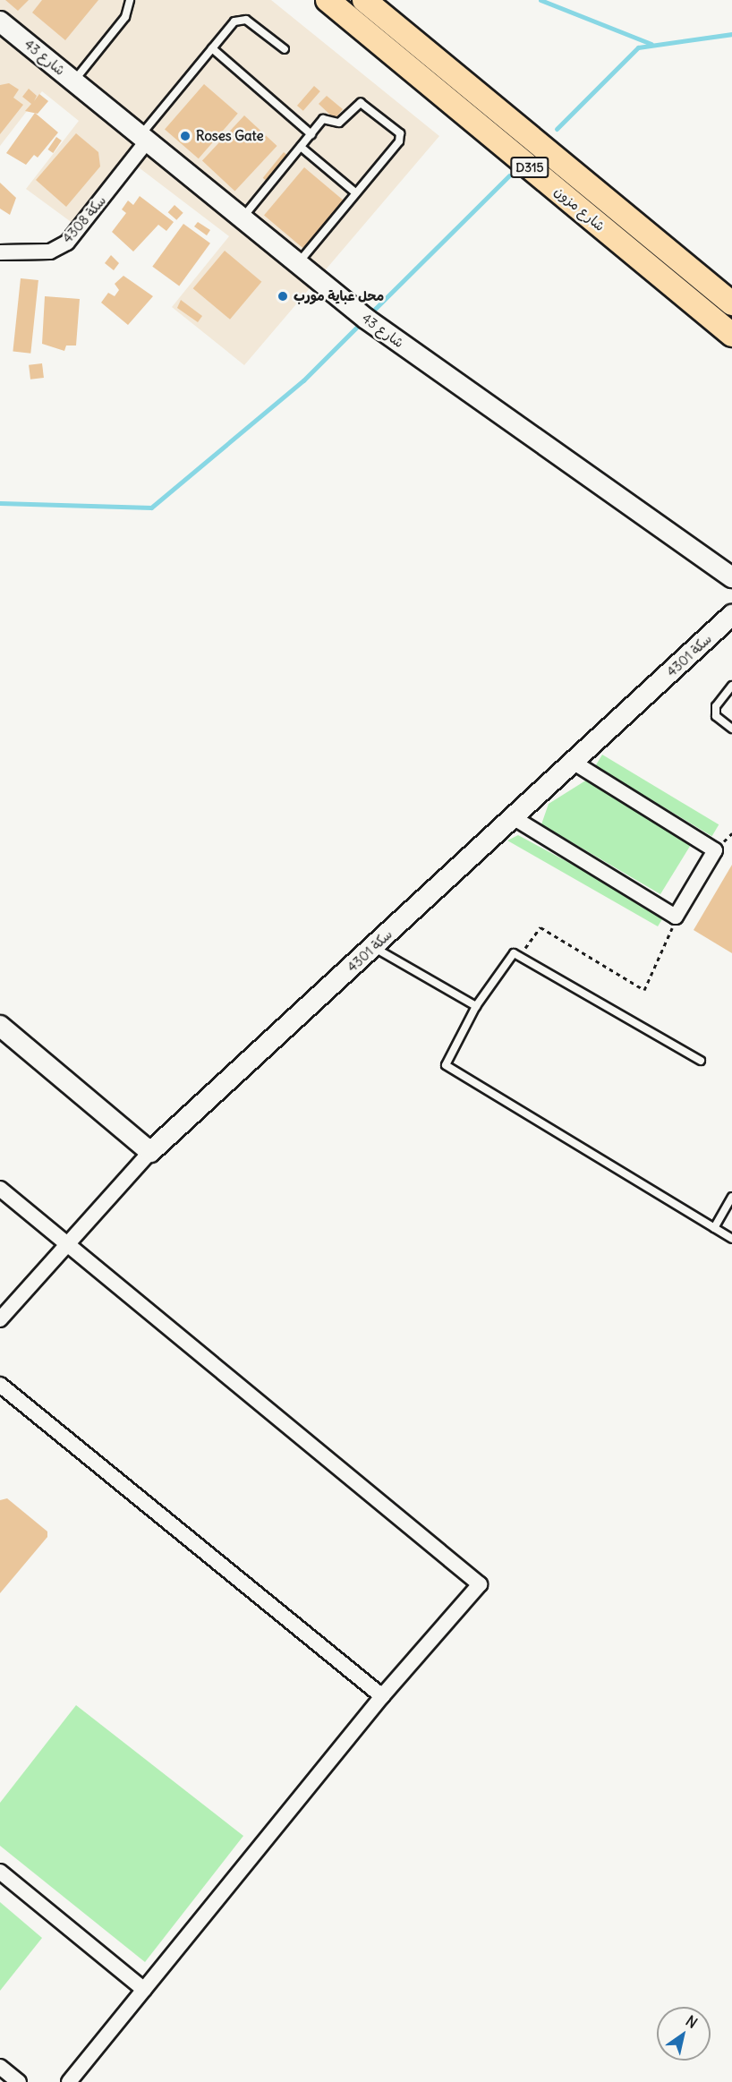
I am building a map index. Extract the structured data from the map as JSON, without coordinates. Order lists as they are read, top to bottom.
{
  "streets": {
    "main road": ["D315", "شارع مزون"],
    "street": ["شارع 43", "سكة 4308", "سكة 4301"]
  },
  "crossings": [
    ["شارع 43", "سكة 4308"]
  ],
  "places": ["Roses Gate", "محل عباية مورب"],
  "north": "top right"
}
